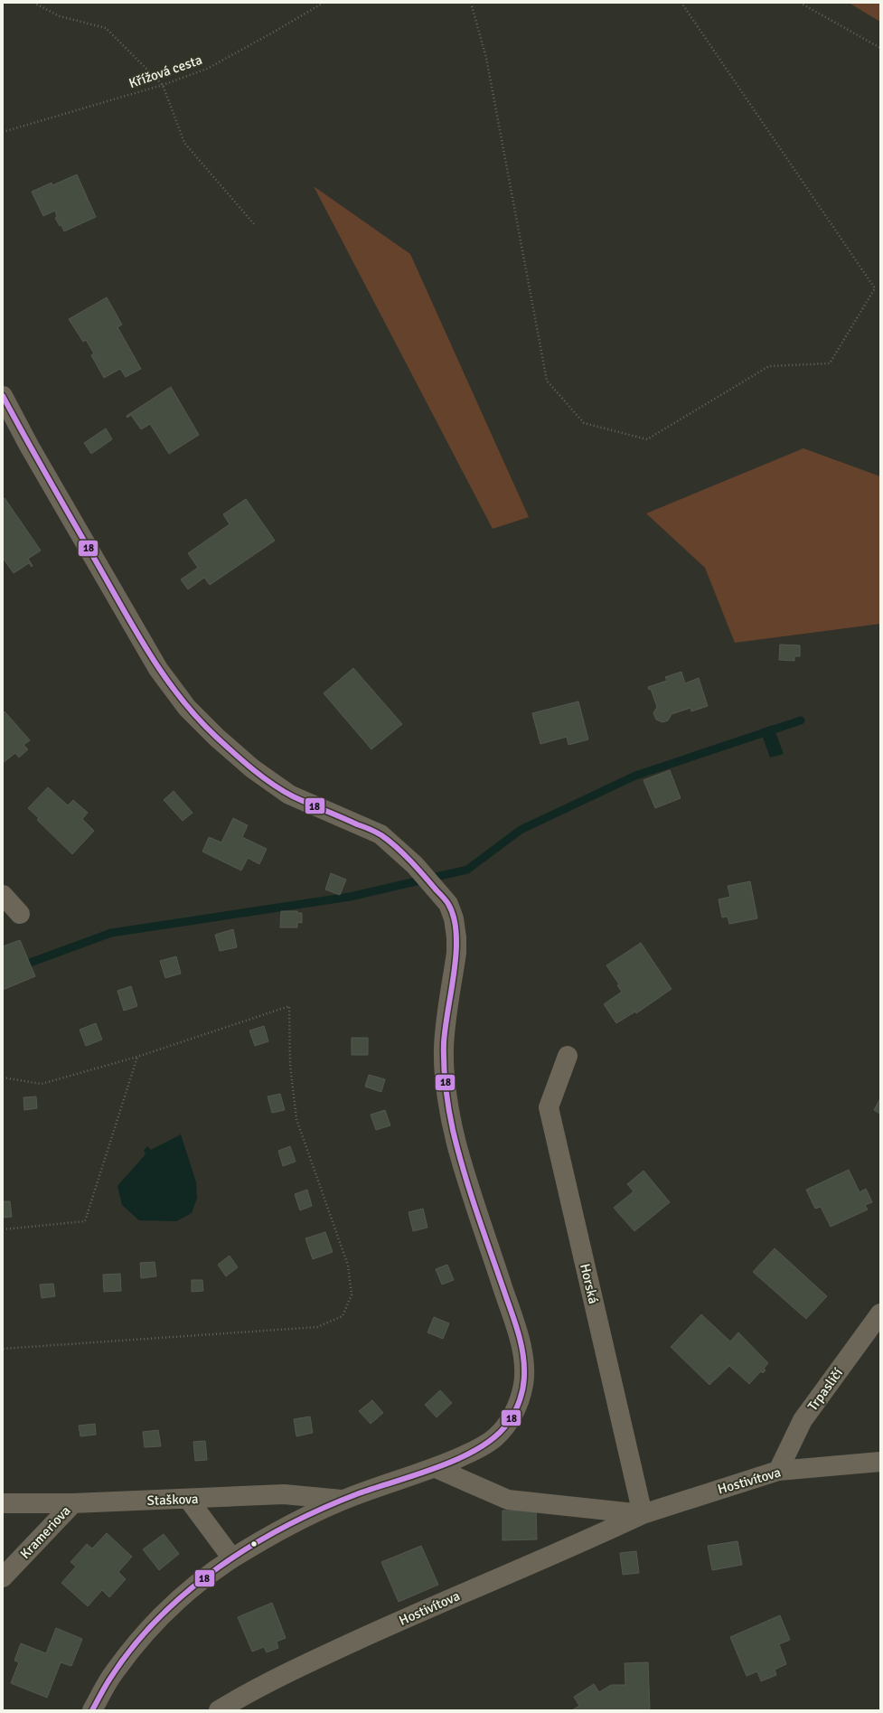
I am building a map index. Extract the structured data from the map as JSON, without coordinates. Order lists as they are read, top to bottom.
{
  "streets": {
    "street": [
      "Horská",
      "Trpasličí",
      "Hostivítova",
      "Staškova",
      "Krameriova"
    ],
    "path": ["Křížová cesta"]
  },
  "crossings": [
    ["Horská", "Hostivítova"],
    ["Trpasličí", "Hostivítova"],
    ["Staškova", "Krameriova"]
  ],
  "lines": ["transit line 18"]
}
